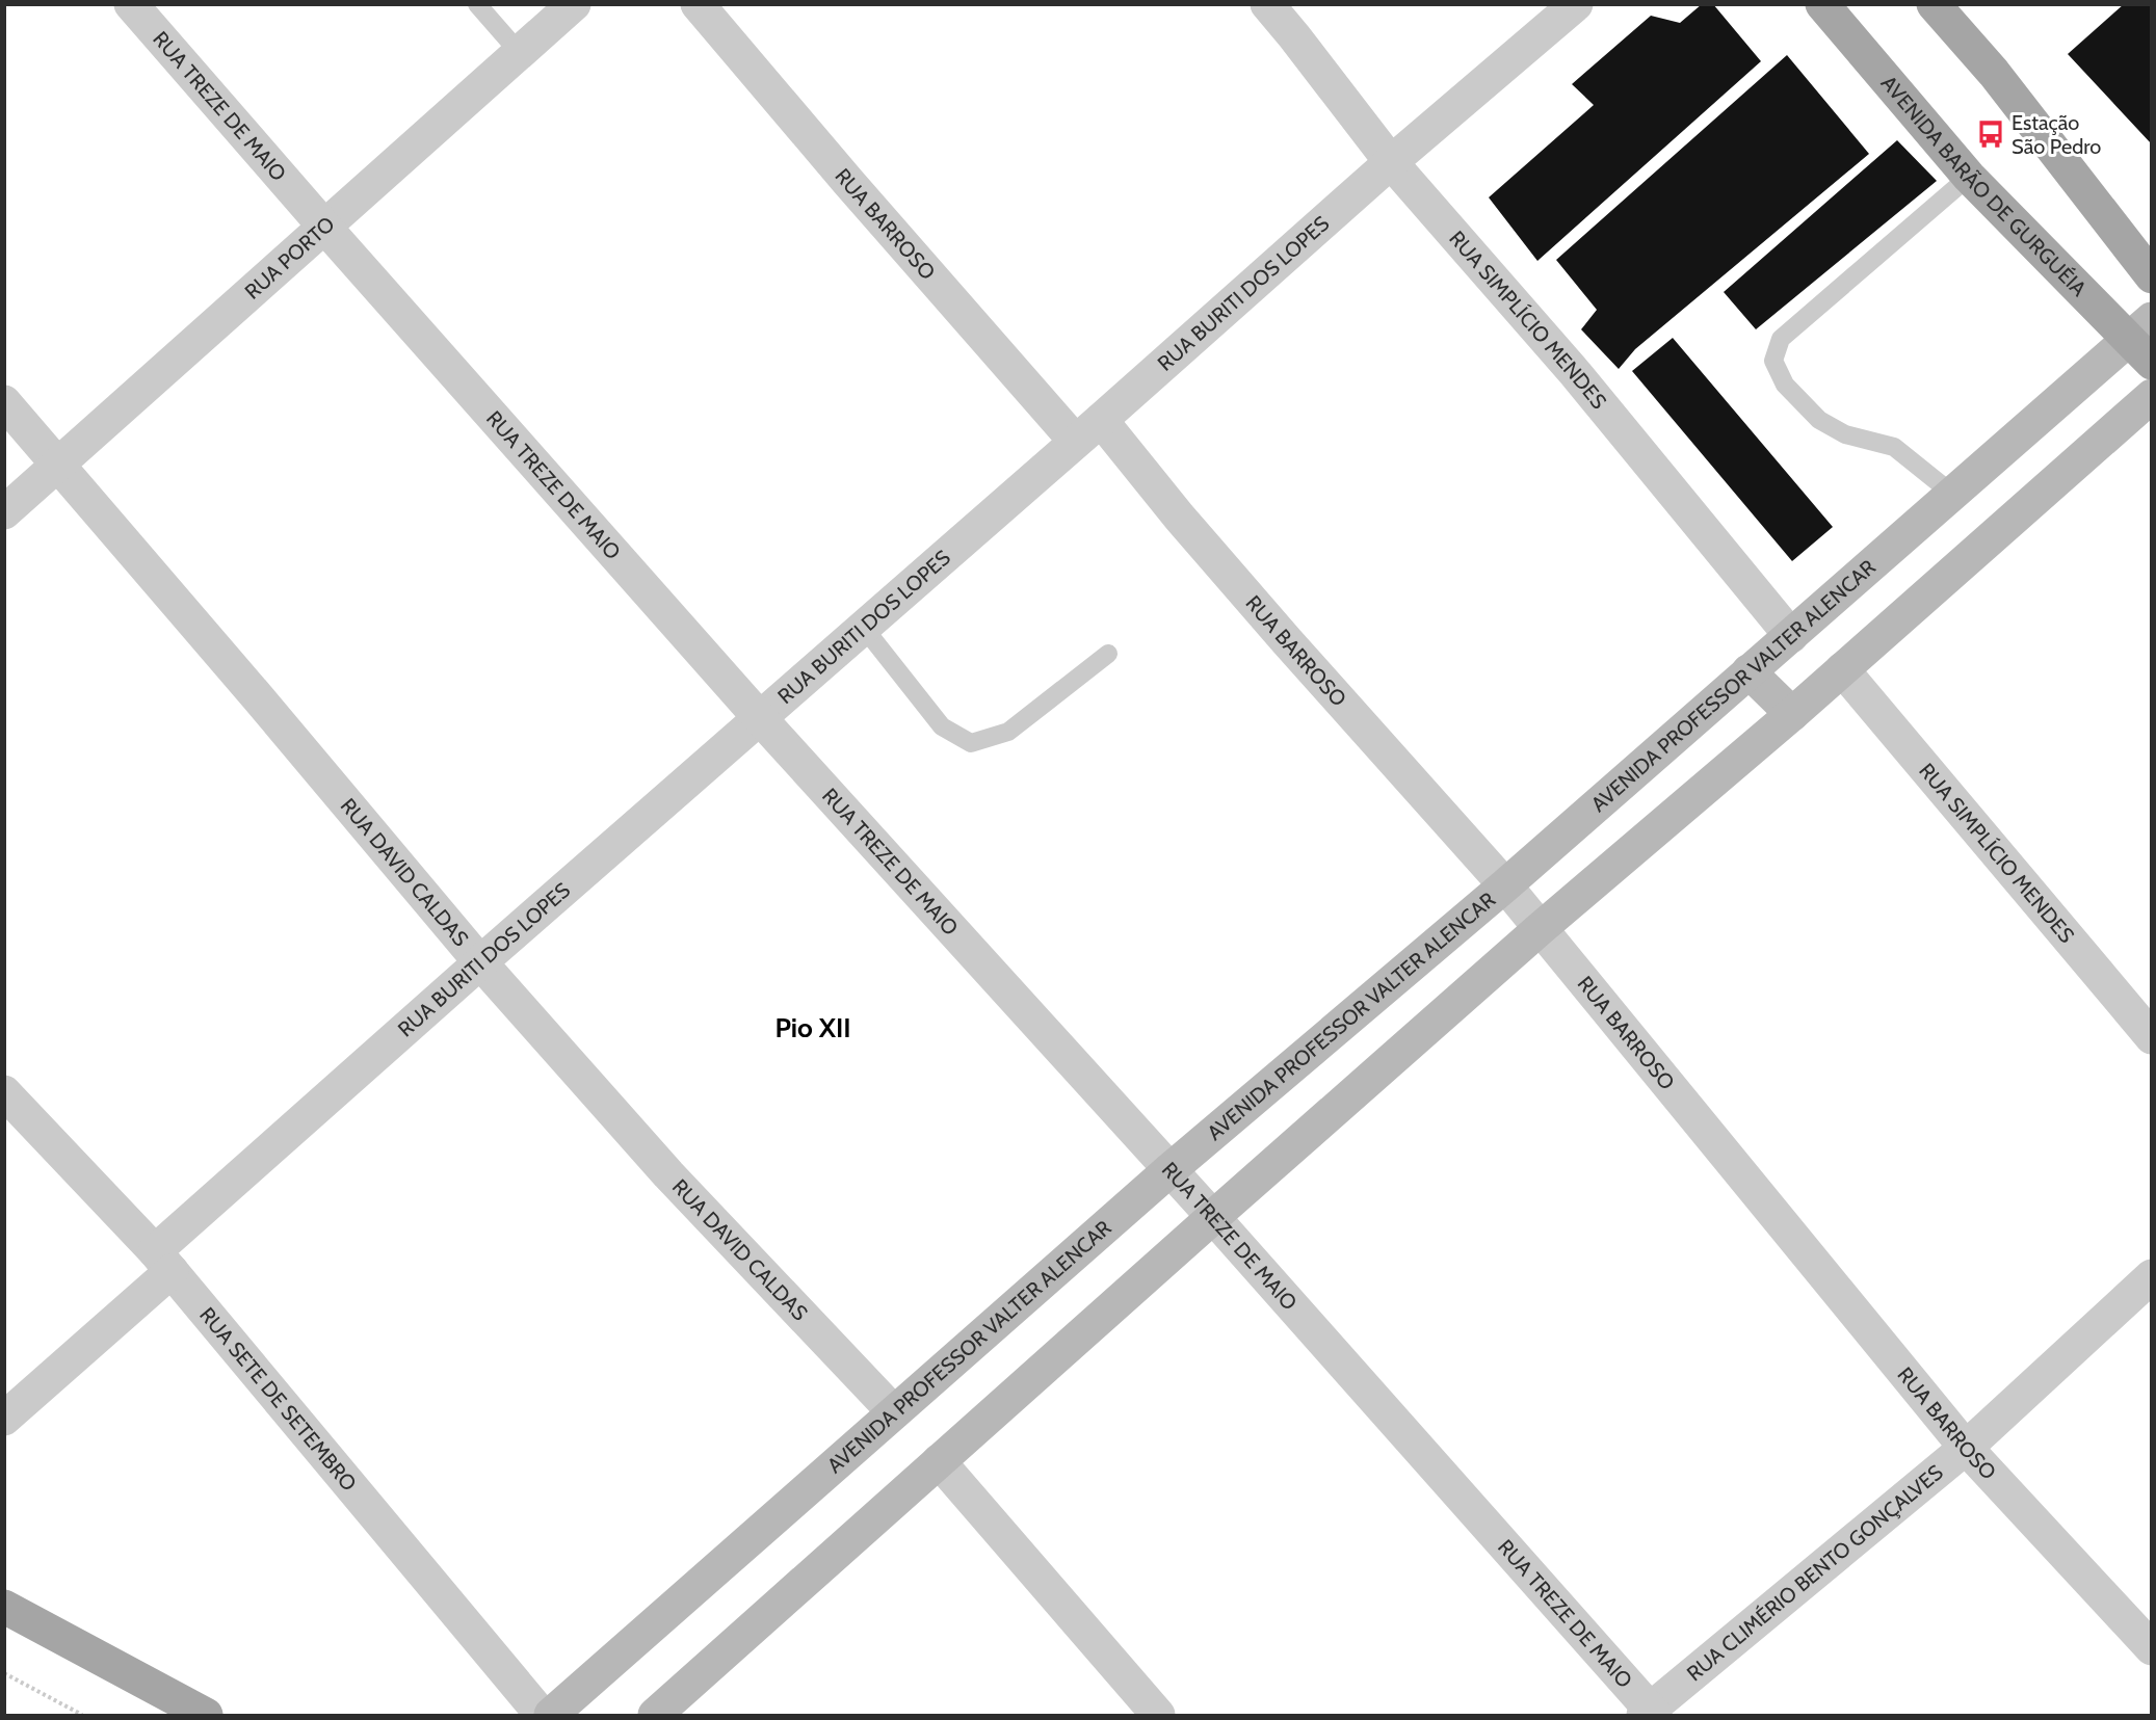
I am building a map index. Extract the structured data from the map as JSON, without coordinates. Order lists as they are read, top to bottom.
{
  "streets": {
    "main road": ["AVENIDA BARÃO DE GURGUÉIA", "AVENIDA PROFESSOR VALTER ALENCAR"],
    "street": [
      "RUA TREZE DE MAIO",
      "RUA BARROSO",
      "RUA PORTO",
      "RUA BURITI DOS LOPES",
      "RUA SIMPLÍCIO MENDES",
      "RUA DAVID CALDAS",
      "RUA SETE DE SETEMBRO",
      "RUA CLIMÉRIO BENTO GONÇALVES"
    ]
  },
  "crossings": [
    ["RUA TREZE DE MAIO", "RUA PORTO"],
    ["RUA TREZE DE MAIO", "RUA BURITI DOS LOPES"],
    ["RUA TREZE DE MAIO", "AVENIDA PROFESSOR VALTER ALENCAR"],
    ["RUA TREZE DE MAIO", "RUA CLIMÉRIO BENTO GONÇALVES"],
    ["AVENIDA BARÃO DE GURGUÉIA", "AVENIDA PROFESSOR VALTER ALENCAR"],
    ["RUA BARROSO", "RUA BURITI DOS LOPES"],
    ["RUA BARROSO", "AVENIDA PROFESSOR VALTER ALENCAR"],
    ["RUA BARROSO", "RUA CLIMÉRIO BENTO GONÇALVES"],
    ["RUA PORTO", "RUA DAVID CALDAS"],
    ["RUA BURITI DOS LOPES", "RUA SIMPLÍCIO MENDES"],
    ["RUA BURITI DOS LOPES", "RUA DAVID CALDAS"],
    ["RUA BURITI DOS LOPES", "RUA SETE DE SETEMBRO"],
    ["RUA SIMPLÍCIO MENDES", "AVENIDA PROFESSOR VALTER ALENCAR"],
    ["AVENIDA PROFESSOR VALTER ALENCAR", "RUA DAVID CALDAS"]
  ],
  "districts": ["Pio XII"],
  "places": {
    "bus stop": ["Estação São Pedro"]
  }
}
